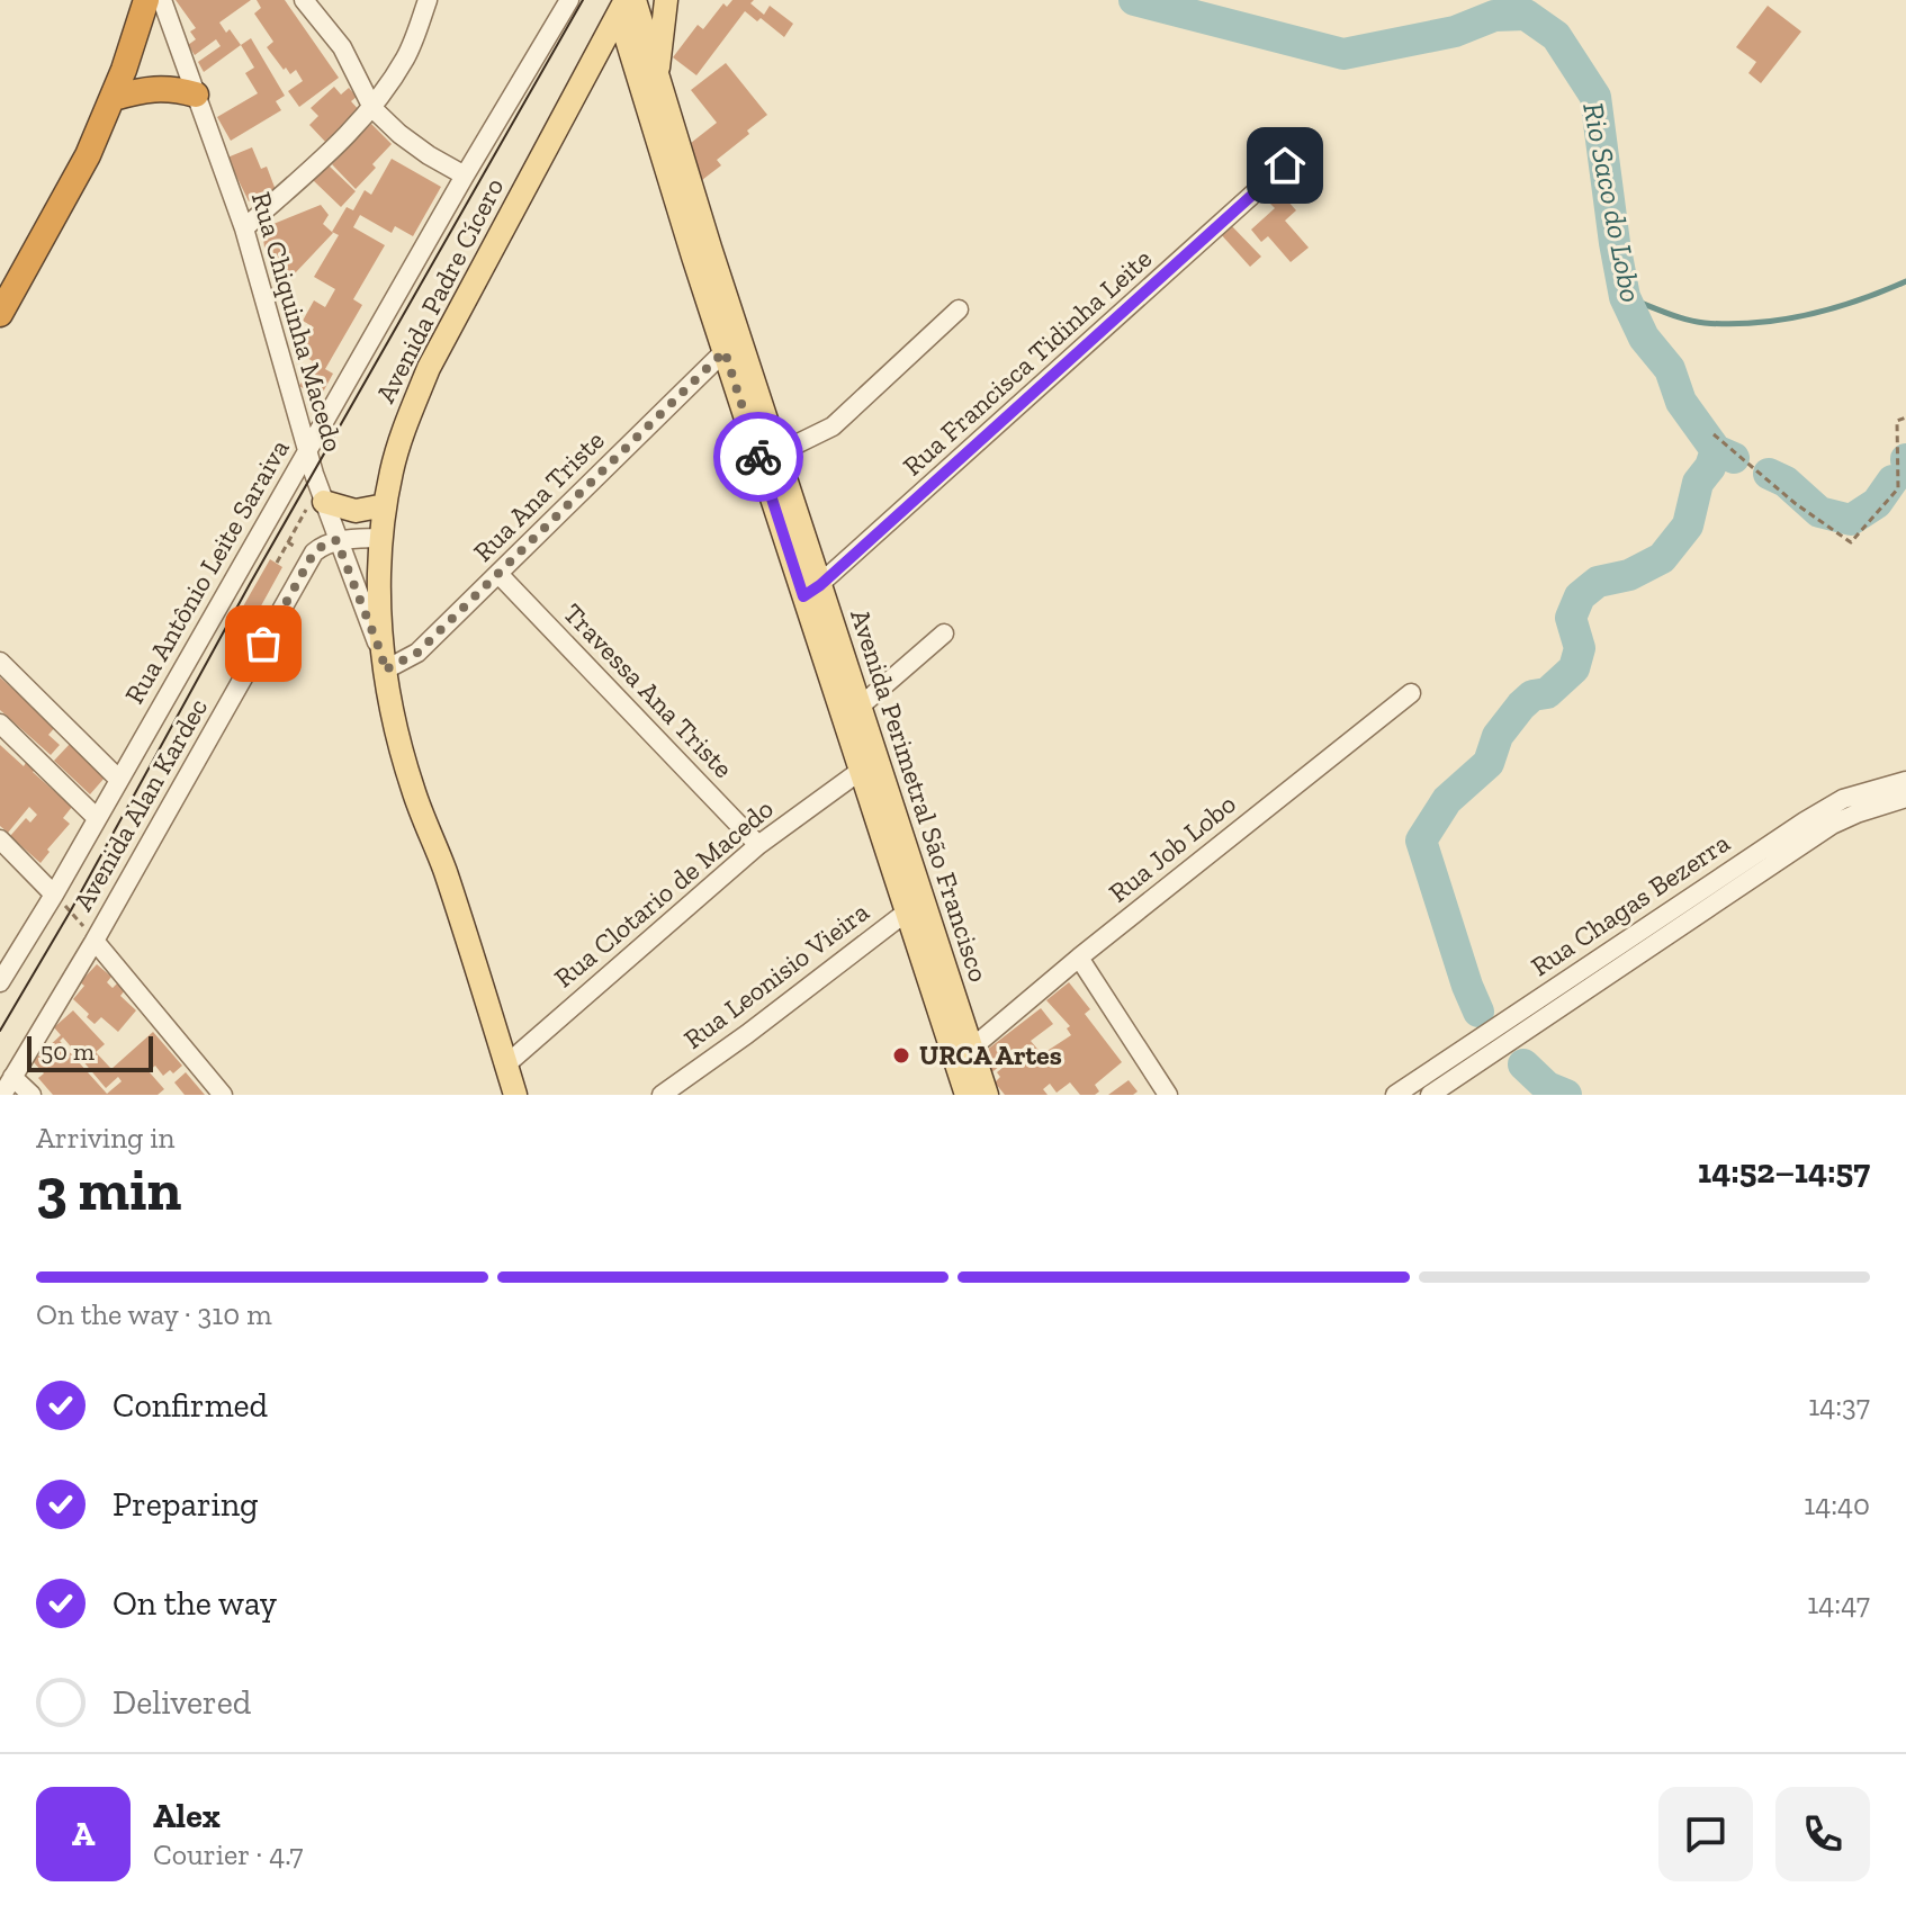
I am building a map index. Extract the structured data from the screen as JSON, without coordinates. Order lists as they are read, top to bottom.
{
  "streets": {
    "main road": ["Avenida Padre Cícero", "Avenida Perimetral São Francisco"],
    "street": [
      "Rua Chiquinha Macedo",
      "Rua Francisca Tidinha Leite",
      "Rua Ana Triste",
      "Rua Antônio Leite Saraiva",
      "Travessa Ana Triste",
      "Avenida Alan Kardec",
      "Rua Job Lobo",
      "Rua Clotario de Macedo",
      "Rua Chagas Bezerra",
      "Rua Leonisio Vieira"
    ]
  },
  "crossings": [
    ["Avenida Padre Cícero", "Rua Chiquinha Macedo"],
    ["Avenida Padre Cícero", "Rua Ana Triste"],
    ["Avenida Padre Cícero", "Avenida Perimetral São Francisco"],
    ["Avenida Padre Cícero", "Rua Clotario de Macedo"],
    ["Rua Chiquinha Macedo", "Rua Ana Triste"],
    ["Rua Chiquinha Macedo", "Rua Antônio Leite Saraiva"],
    ["Rua Chiquinha Macedo", "Avenida Alan Kardec"],
    ["Rua Francisca Tidinha Leite", "Avenida Perimetral São Francisco"],
    ["Rua Ana Triste", "Travessa Ana Triste"],
    ["Rua Ana Triste", "Avenida Perimetral São Francisco"],
    ["Travessa Ana Triste", "Rua Clotario de Macedo"],
    ["Avenida Perimetral São Francisco", "Rua Job Lobo"],
    ["Avenida Perimetral São Francisco", "Rua Clotario de Macedo"],
    ["Avenida Perimetral São Francisco", "Rua Leonisio Vieira"]
  ],
  "water": ["Rio Saco do Lobo"],
  "places": ["URCA Artes"],
  "scale_bar": "50 m",
  "page": {
    "scale": "50 m",
    "heading": ["3 min", "Arriving in", "14:52–14:57"],
    "panel": ["Alex", "Courier · 4.7"],
    "bar": "On the way · 310 m",
    "list": [
      ["Confirmed", "14:37"],
      ["Preparing", "14:40"],
      ["On the way", "14:47"],
      "Delivered"
    ],
    "round": "A"
  }
}
